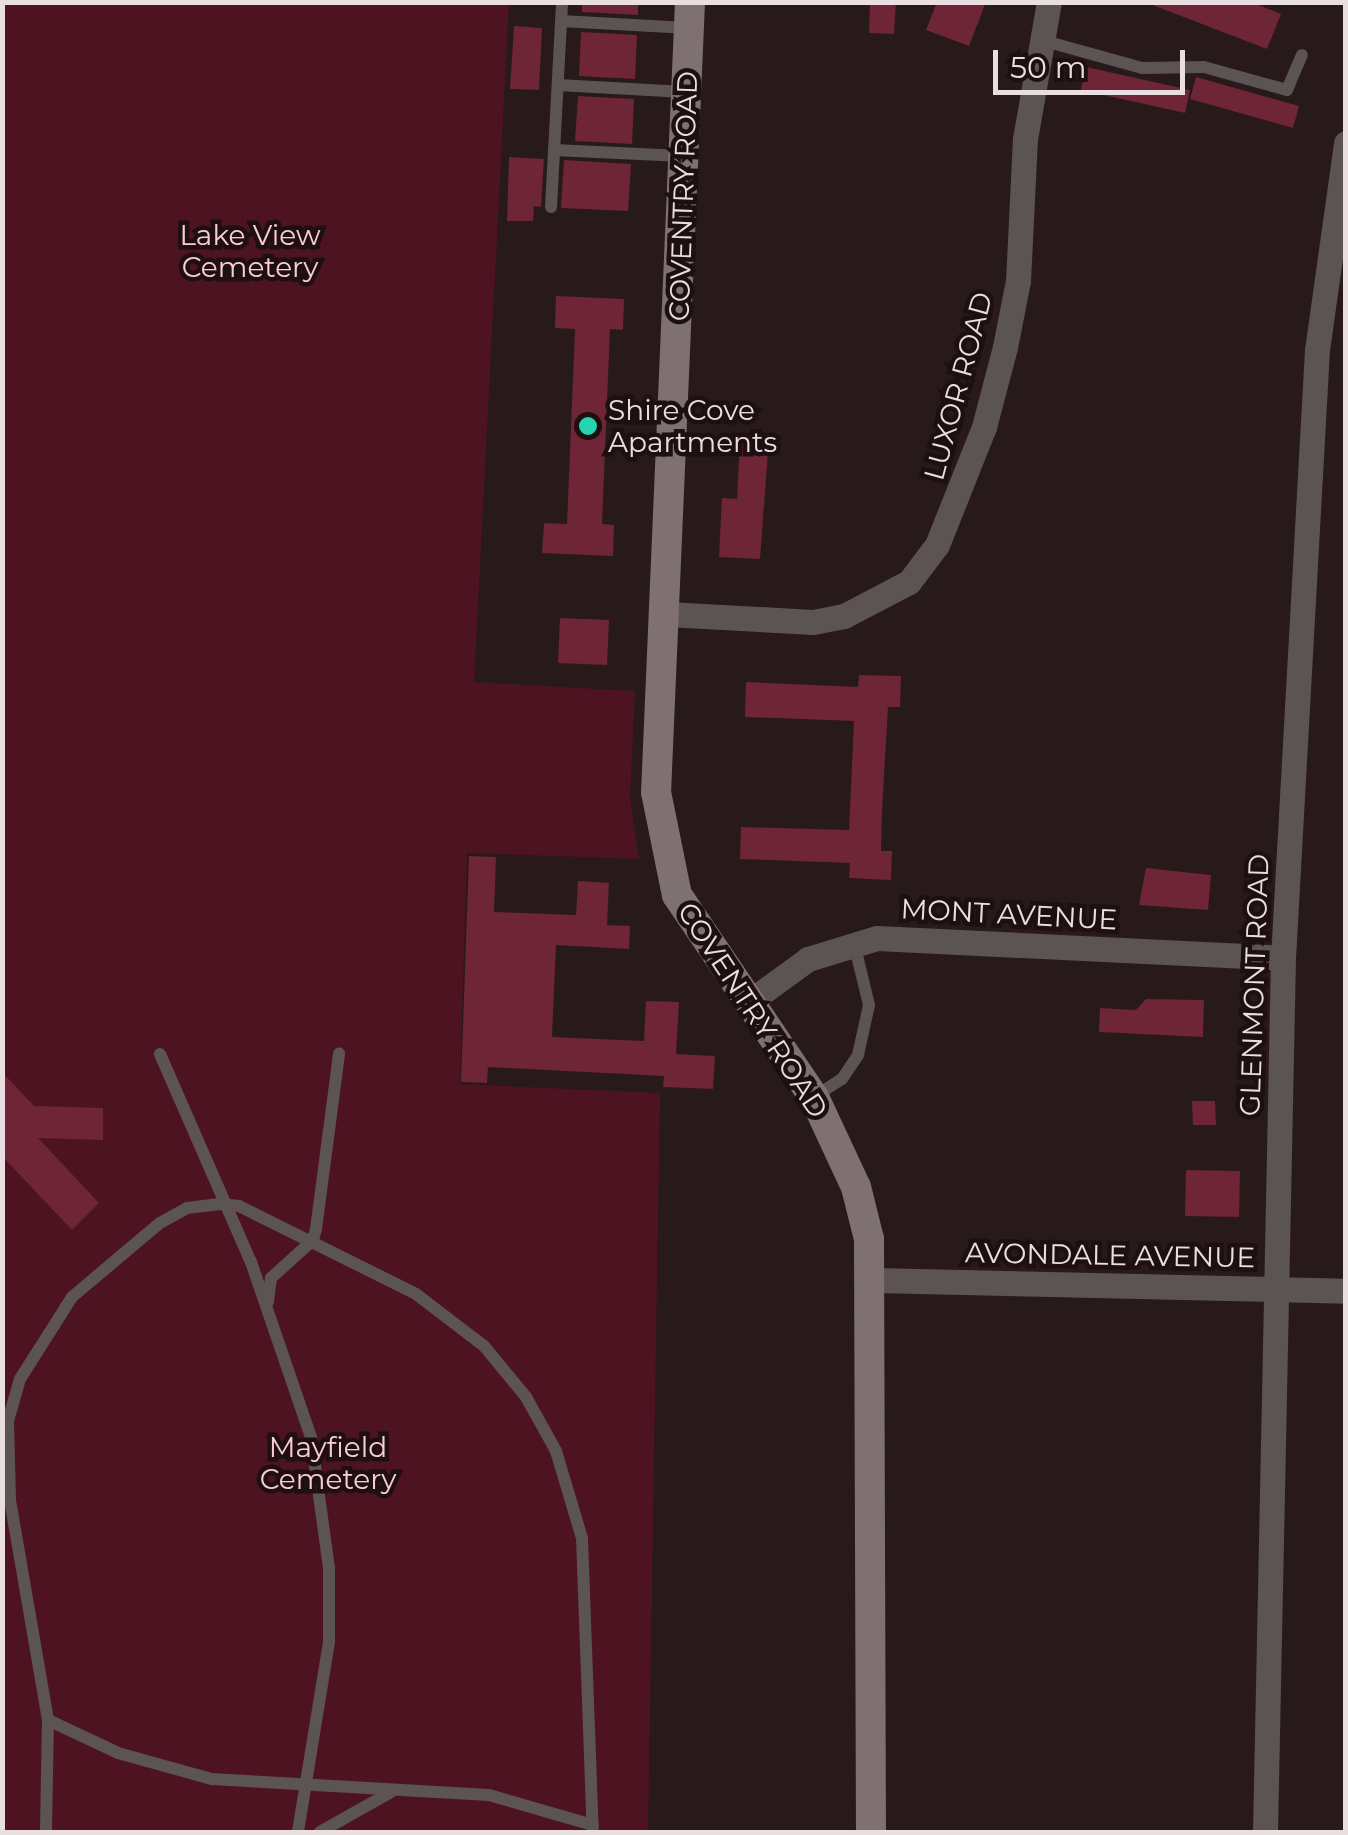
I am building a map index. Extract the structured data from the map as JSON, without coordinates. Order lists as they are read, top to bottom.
{
  "streets": {
    "street": [
      "COVENTRY ROAD",
      "LUXOR ROAD",
      "MONT AVENUE",
      "GLENMONT ROAD",
      "AVONDALE AVENUE"
    ]
  },
  "crossings": [
    ["COVENTRY ROAD", "LUXOR ROAD"],
    ["COVENTRY ROAD", "MONT AVENUE"],
    ["COVENTRY ROAD", "AVONDALE AVENUE"],
    ["MONT AVENUE", "GLENMONT ROAD"],
    ["GLENMONT ROAD", "AVONDALE AVENUE"]
  ],
  "parks": ["Lake View Cemetery", "Mayfield Cemetery"],
  "places": ["Shire Cove Apartments"],
  "scale_bar": "50 m"
}
